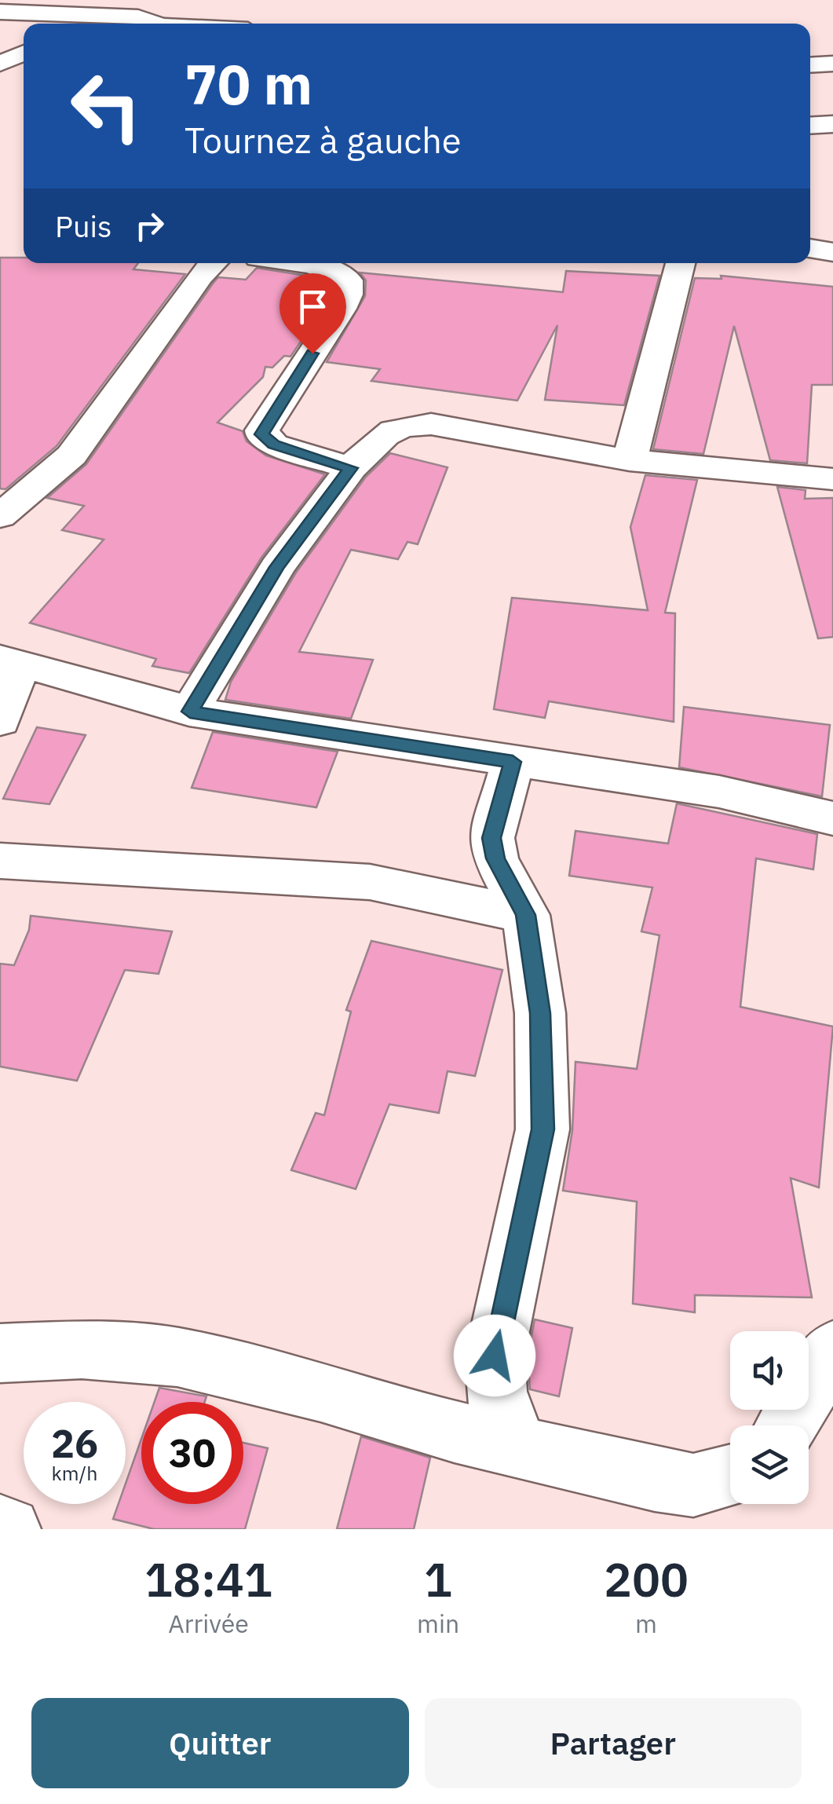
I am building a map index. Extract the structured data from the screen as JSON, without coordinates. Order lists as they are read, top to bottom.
{
  "page": {
    "turn": ["70 m", "Tournez à gauche"],
    "then": "Puis",
    "speed": "26 km/h",
    "limit": "30",
    "eta": [
      "18:41",
      "Arrivée",
      "1",
      "min",
      "200",
      "m"
    ],
    "buttons": ["Quitter", "Partager"]
  }
}
